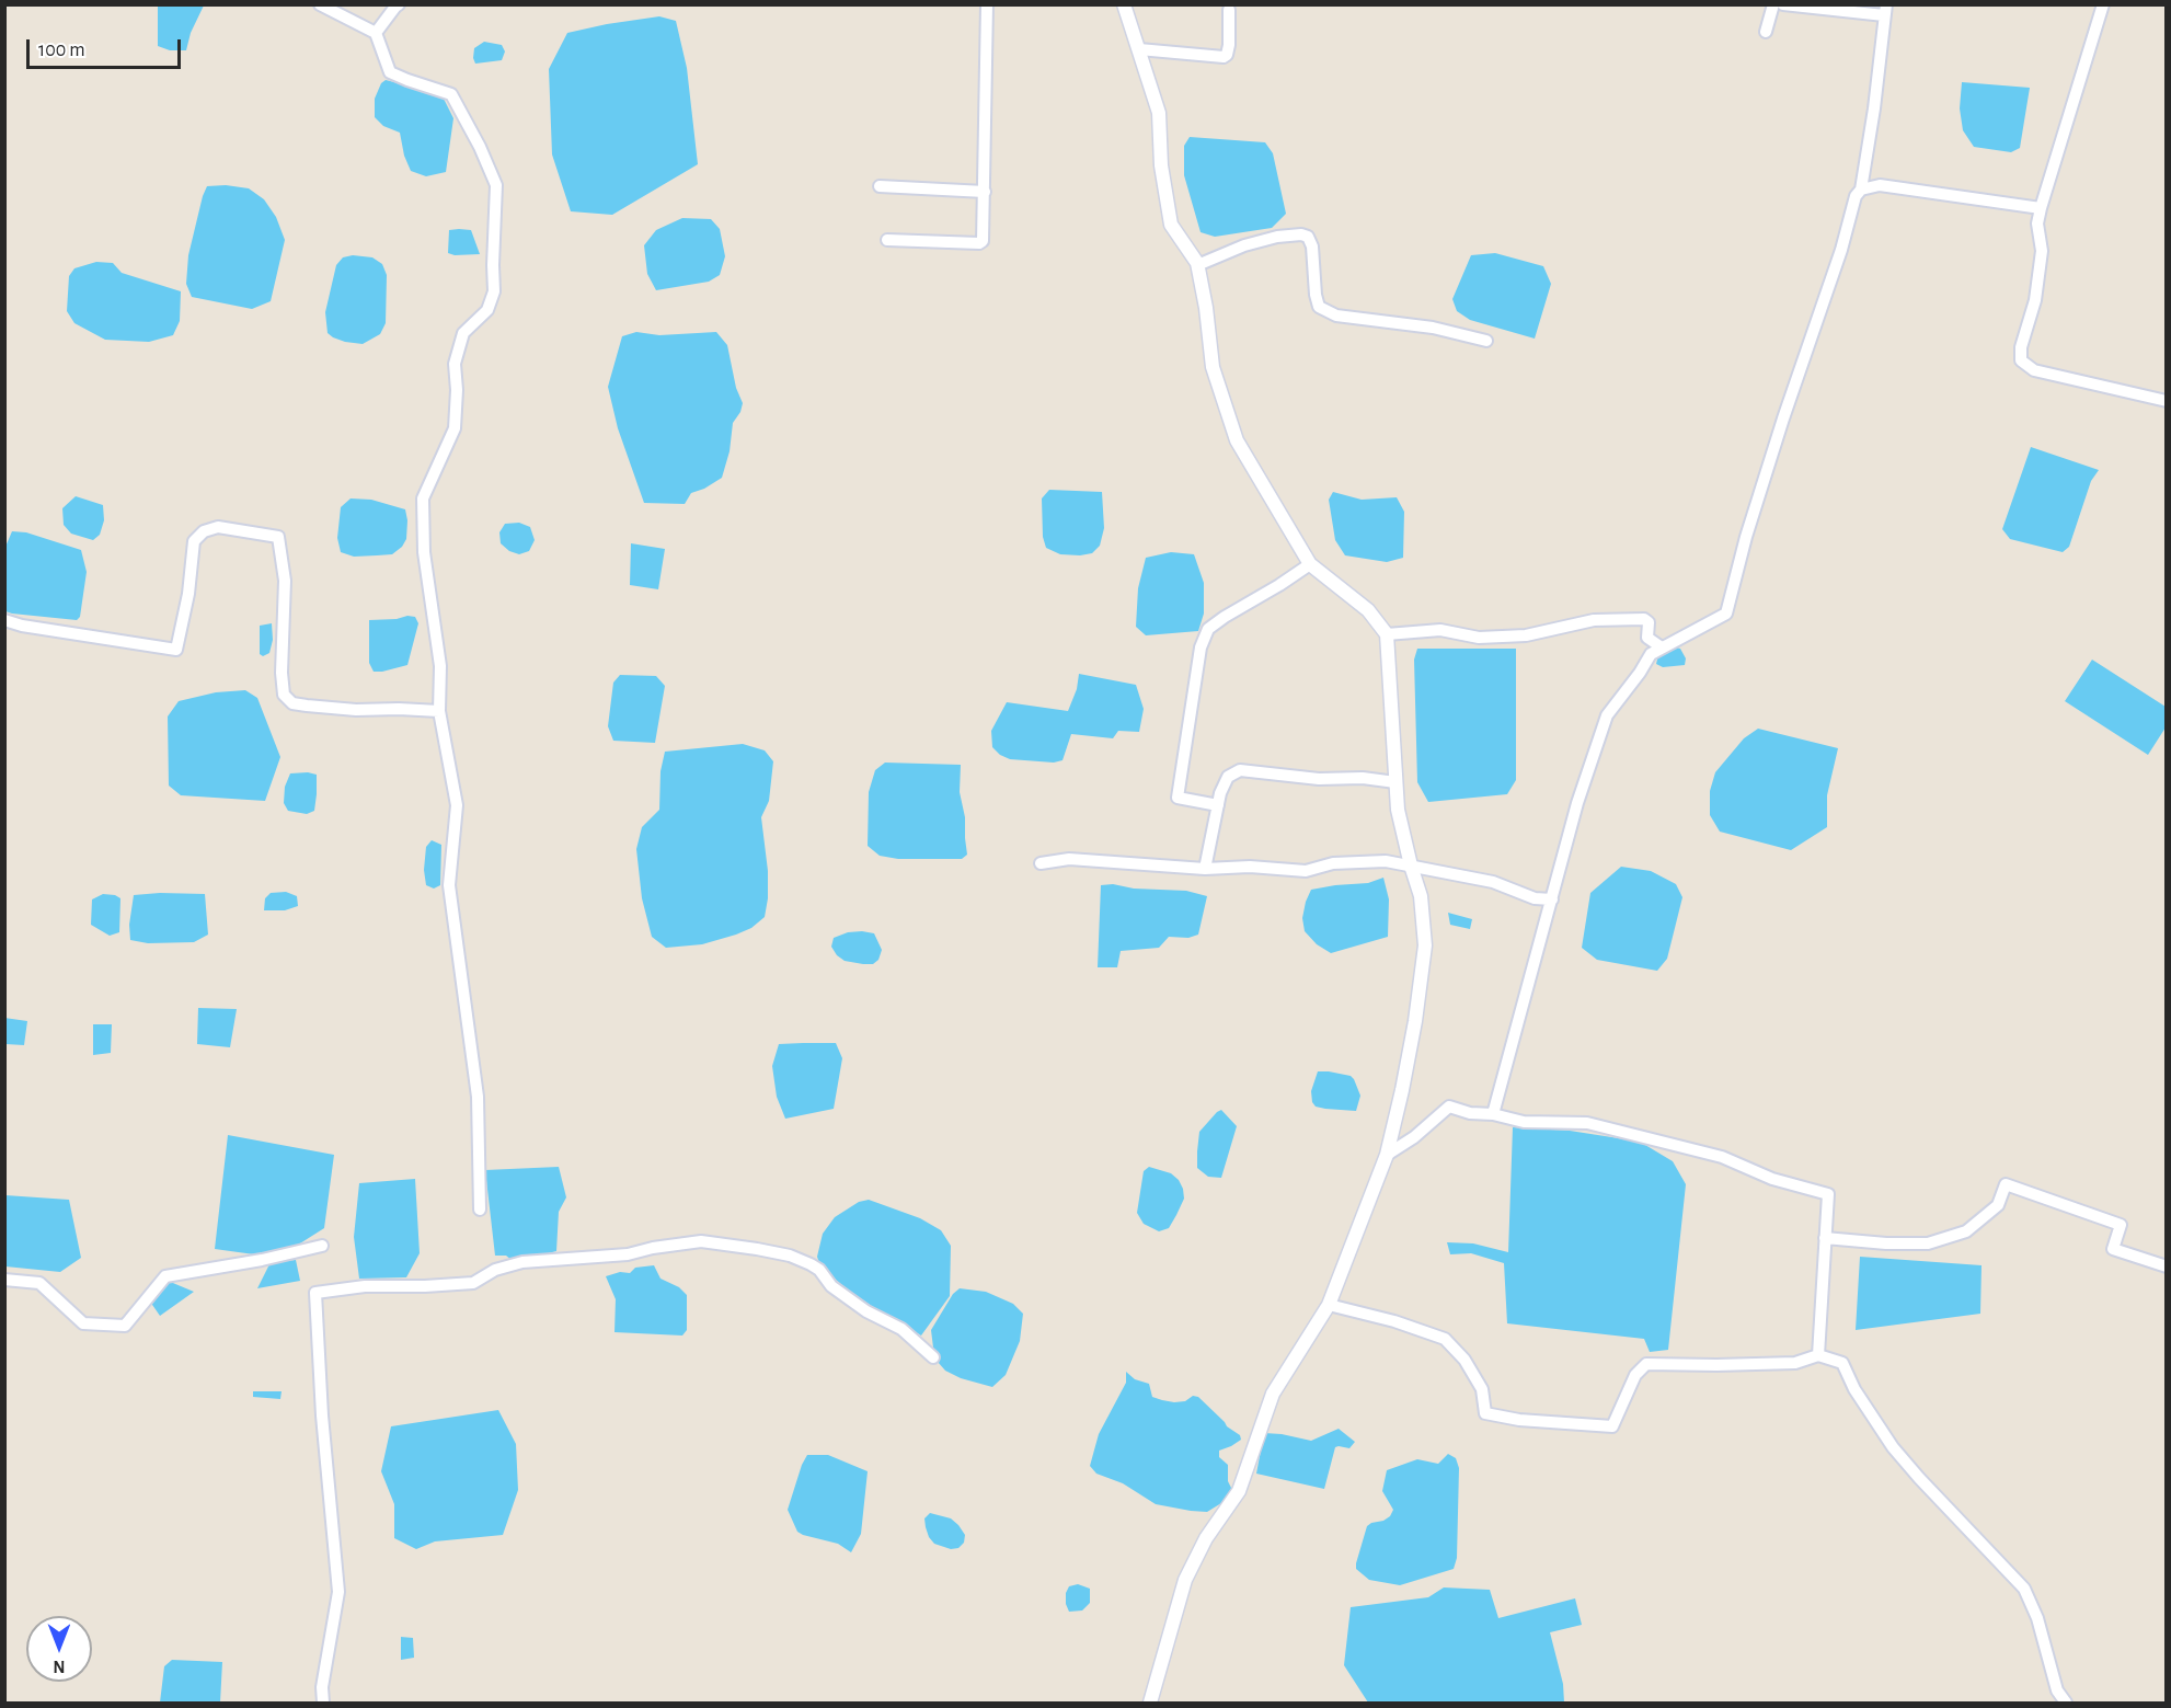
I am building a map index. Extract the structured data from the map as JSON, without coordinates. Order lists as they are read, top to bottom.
{
  "scale_bar": "100 m",
  "north": "bottom"
}
